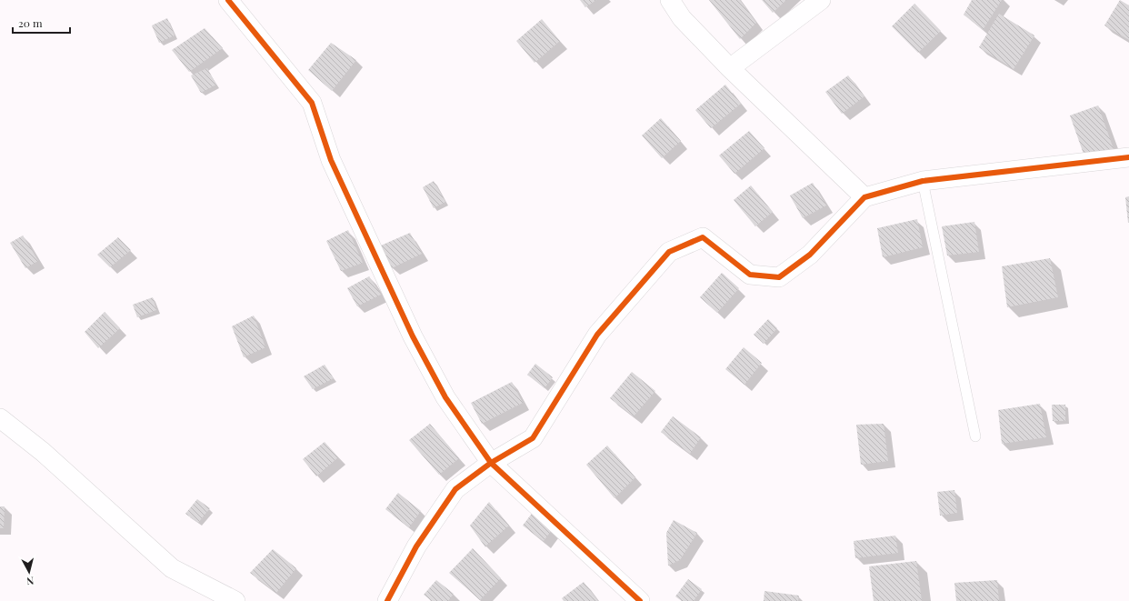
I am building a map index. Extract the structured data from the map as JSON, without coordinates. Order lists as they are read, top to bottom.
{
  "scale_bar": "20 m",
  "north": "bottom"
}
